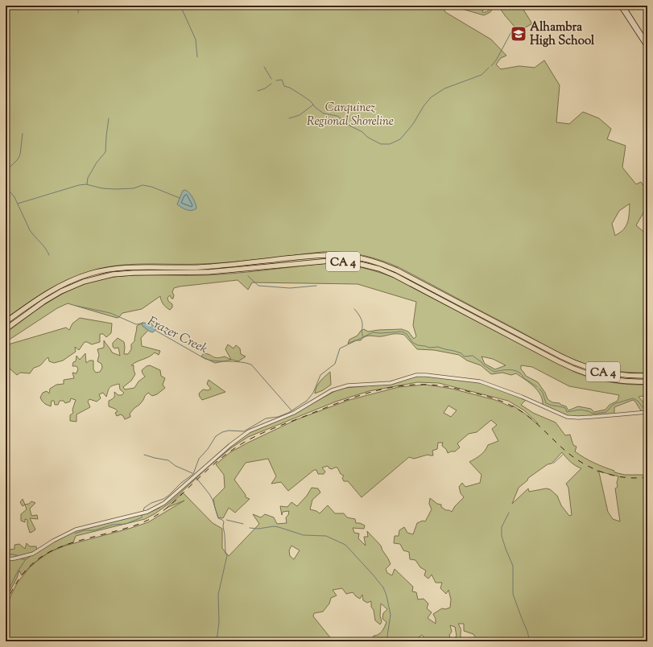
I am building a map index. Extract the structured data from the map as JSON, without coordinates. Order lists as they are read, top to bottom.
{
  "streets": {
    "highway": ["CA 4"]
  },
  "water": ["Frazer Creek"],
  "parks": ["Carquinez Regional Shoreline"],
  "places": {
    "school or university": ["Alhambra High School"]
  }
}
